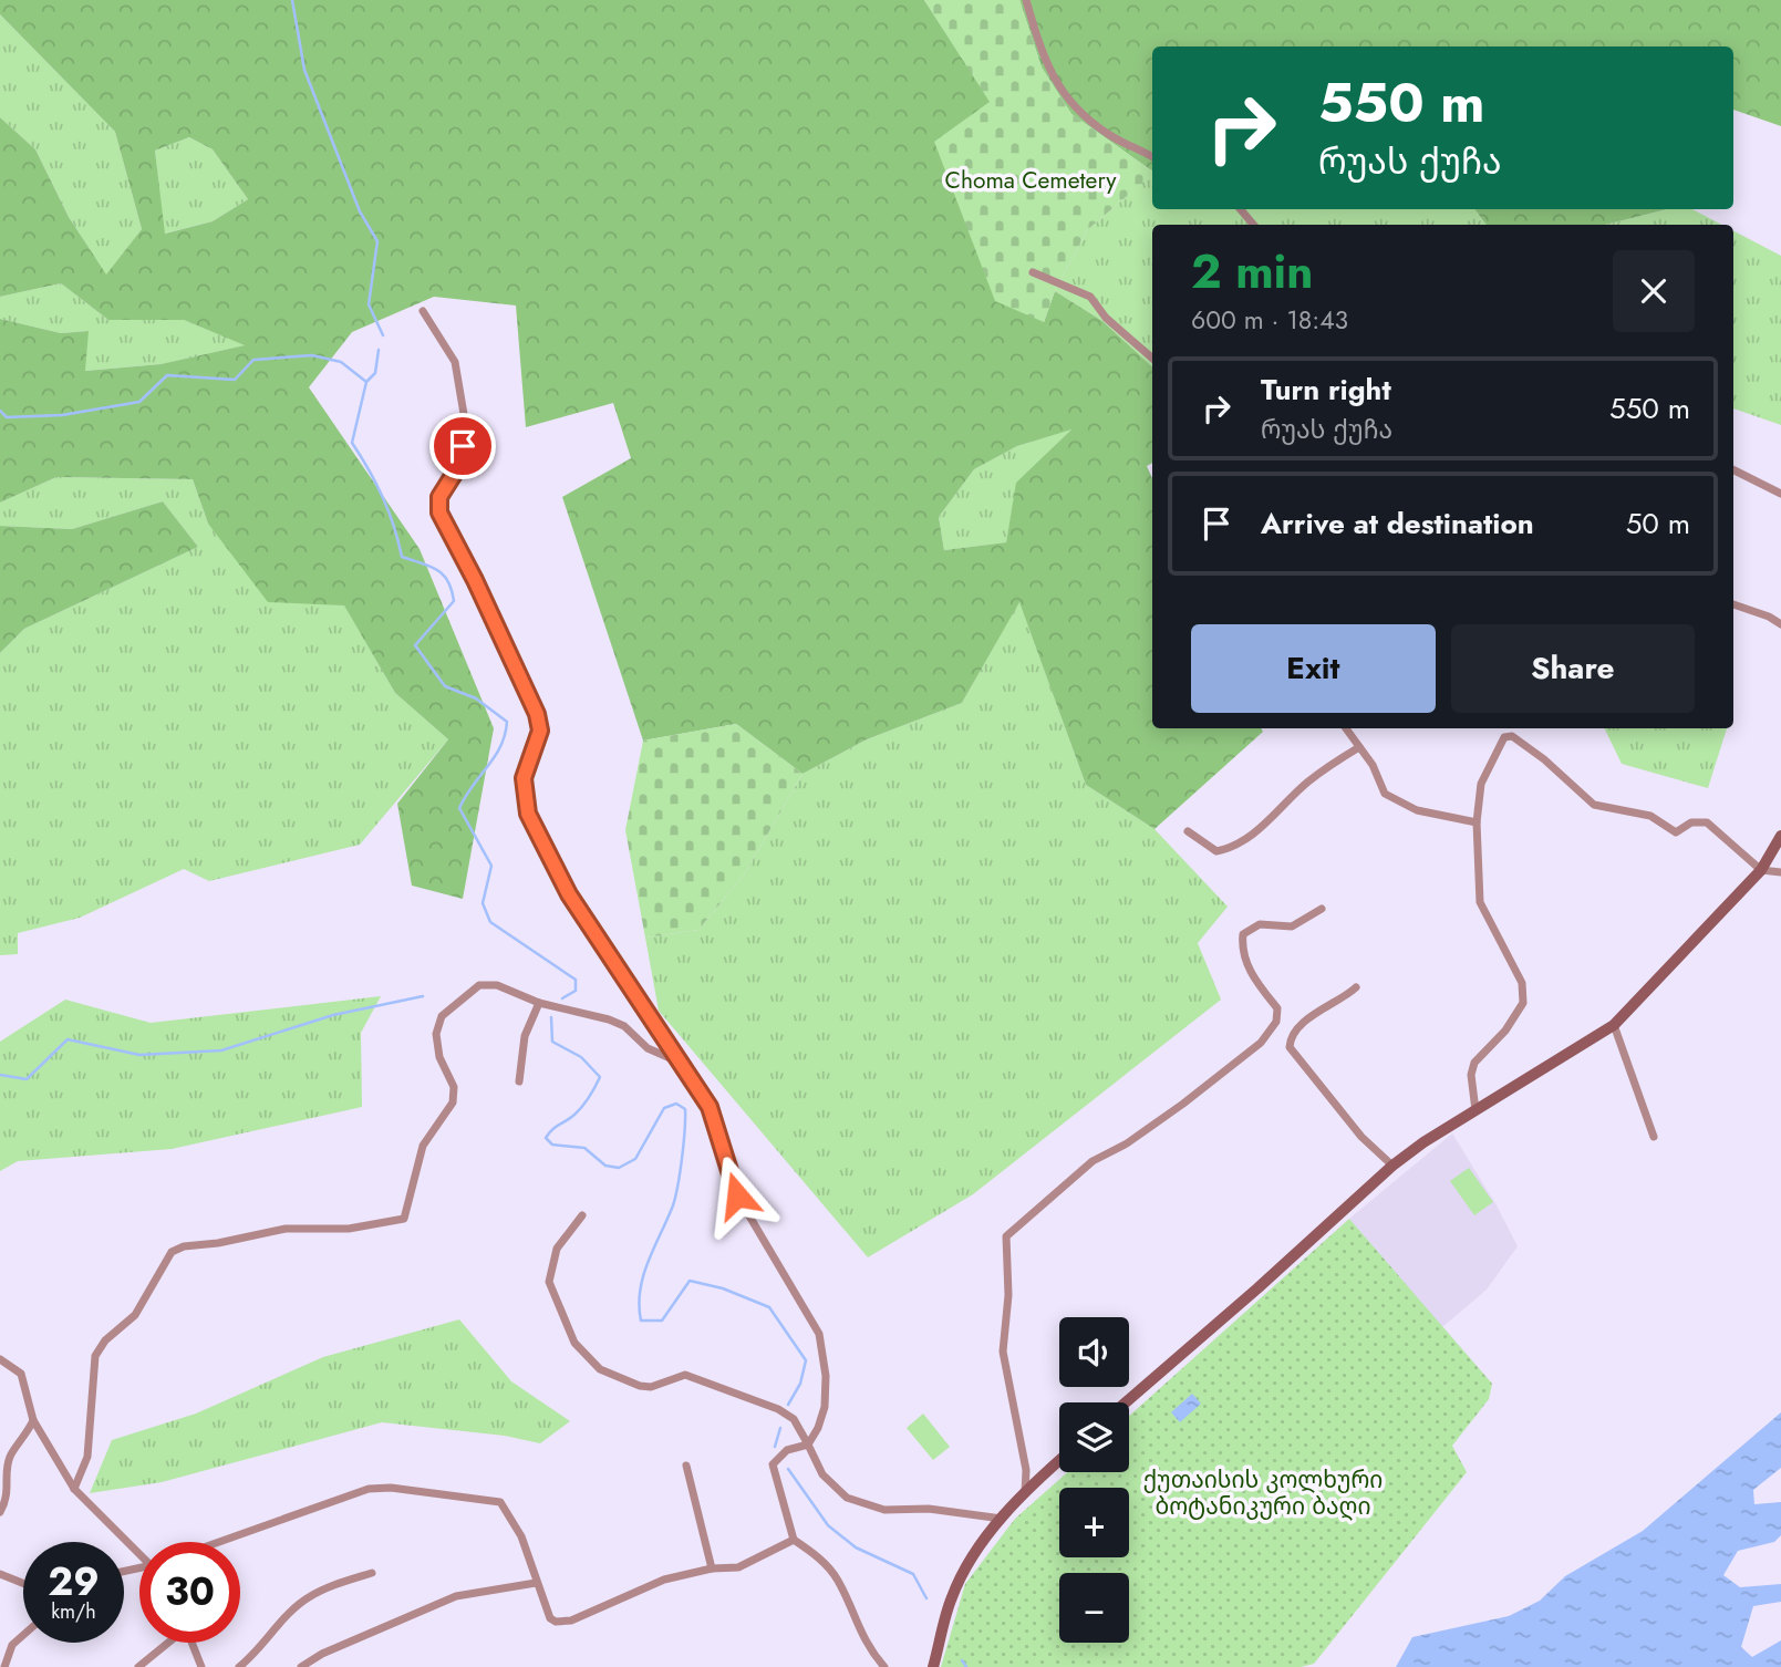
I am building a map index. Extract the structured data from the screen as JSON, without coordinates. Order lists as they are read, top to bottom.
{
  "parks": ["Choma Cemetery", "ქუთაისის კოლხური ბოტანიკური ბაღი"],
  "page": {
    "turn": ["550 m", "რუას ქუჩა"],
    "heading": ["2 min", "600 m · 18:43"],
    "list": [
      {
        "name": "Turn right",
        "note": "რუას ქუჩა",
        "value": "550 m"
      },
      {
        "name": "Arrive at destination",
        "value": "50 m"
      }
    ],
    "buttons": ["Exit", "Share"],
    "map_buttons": ["+", "−"],
    "speed": "29 km/h",
    "limit": "30"
  }
}
